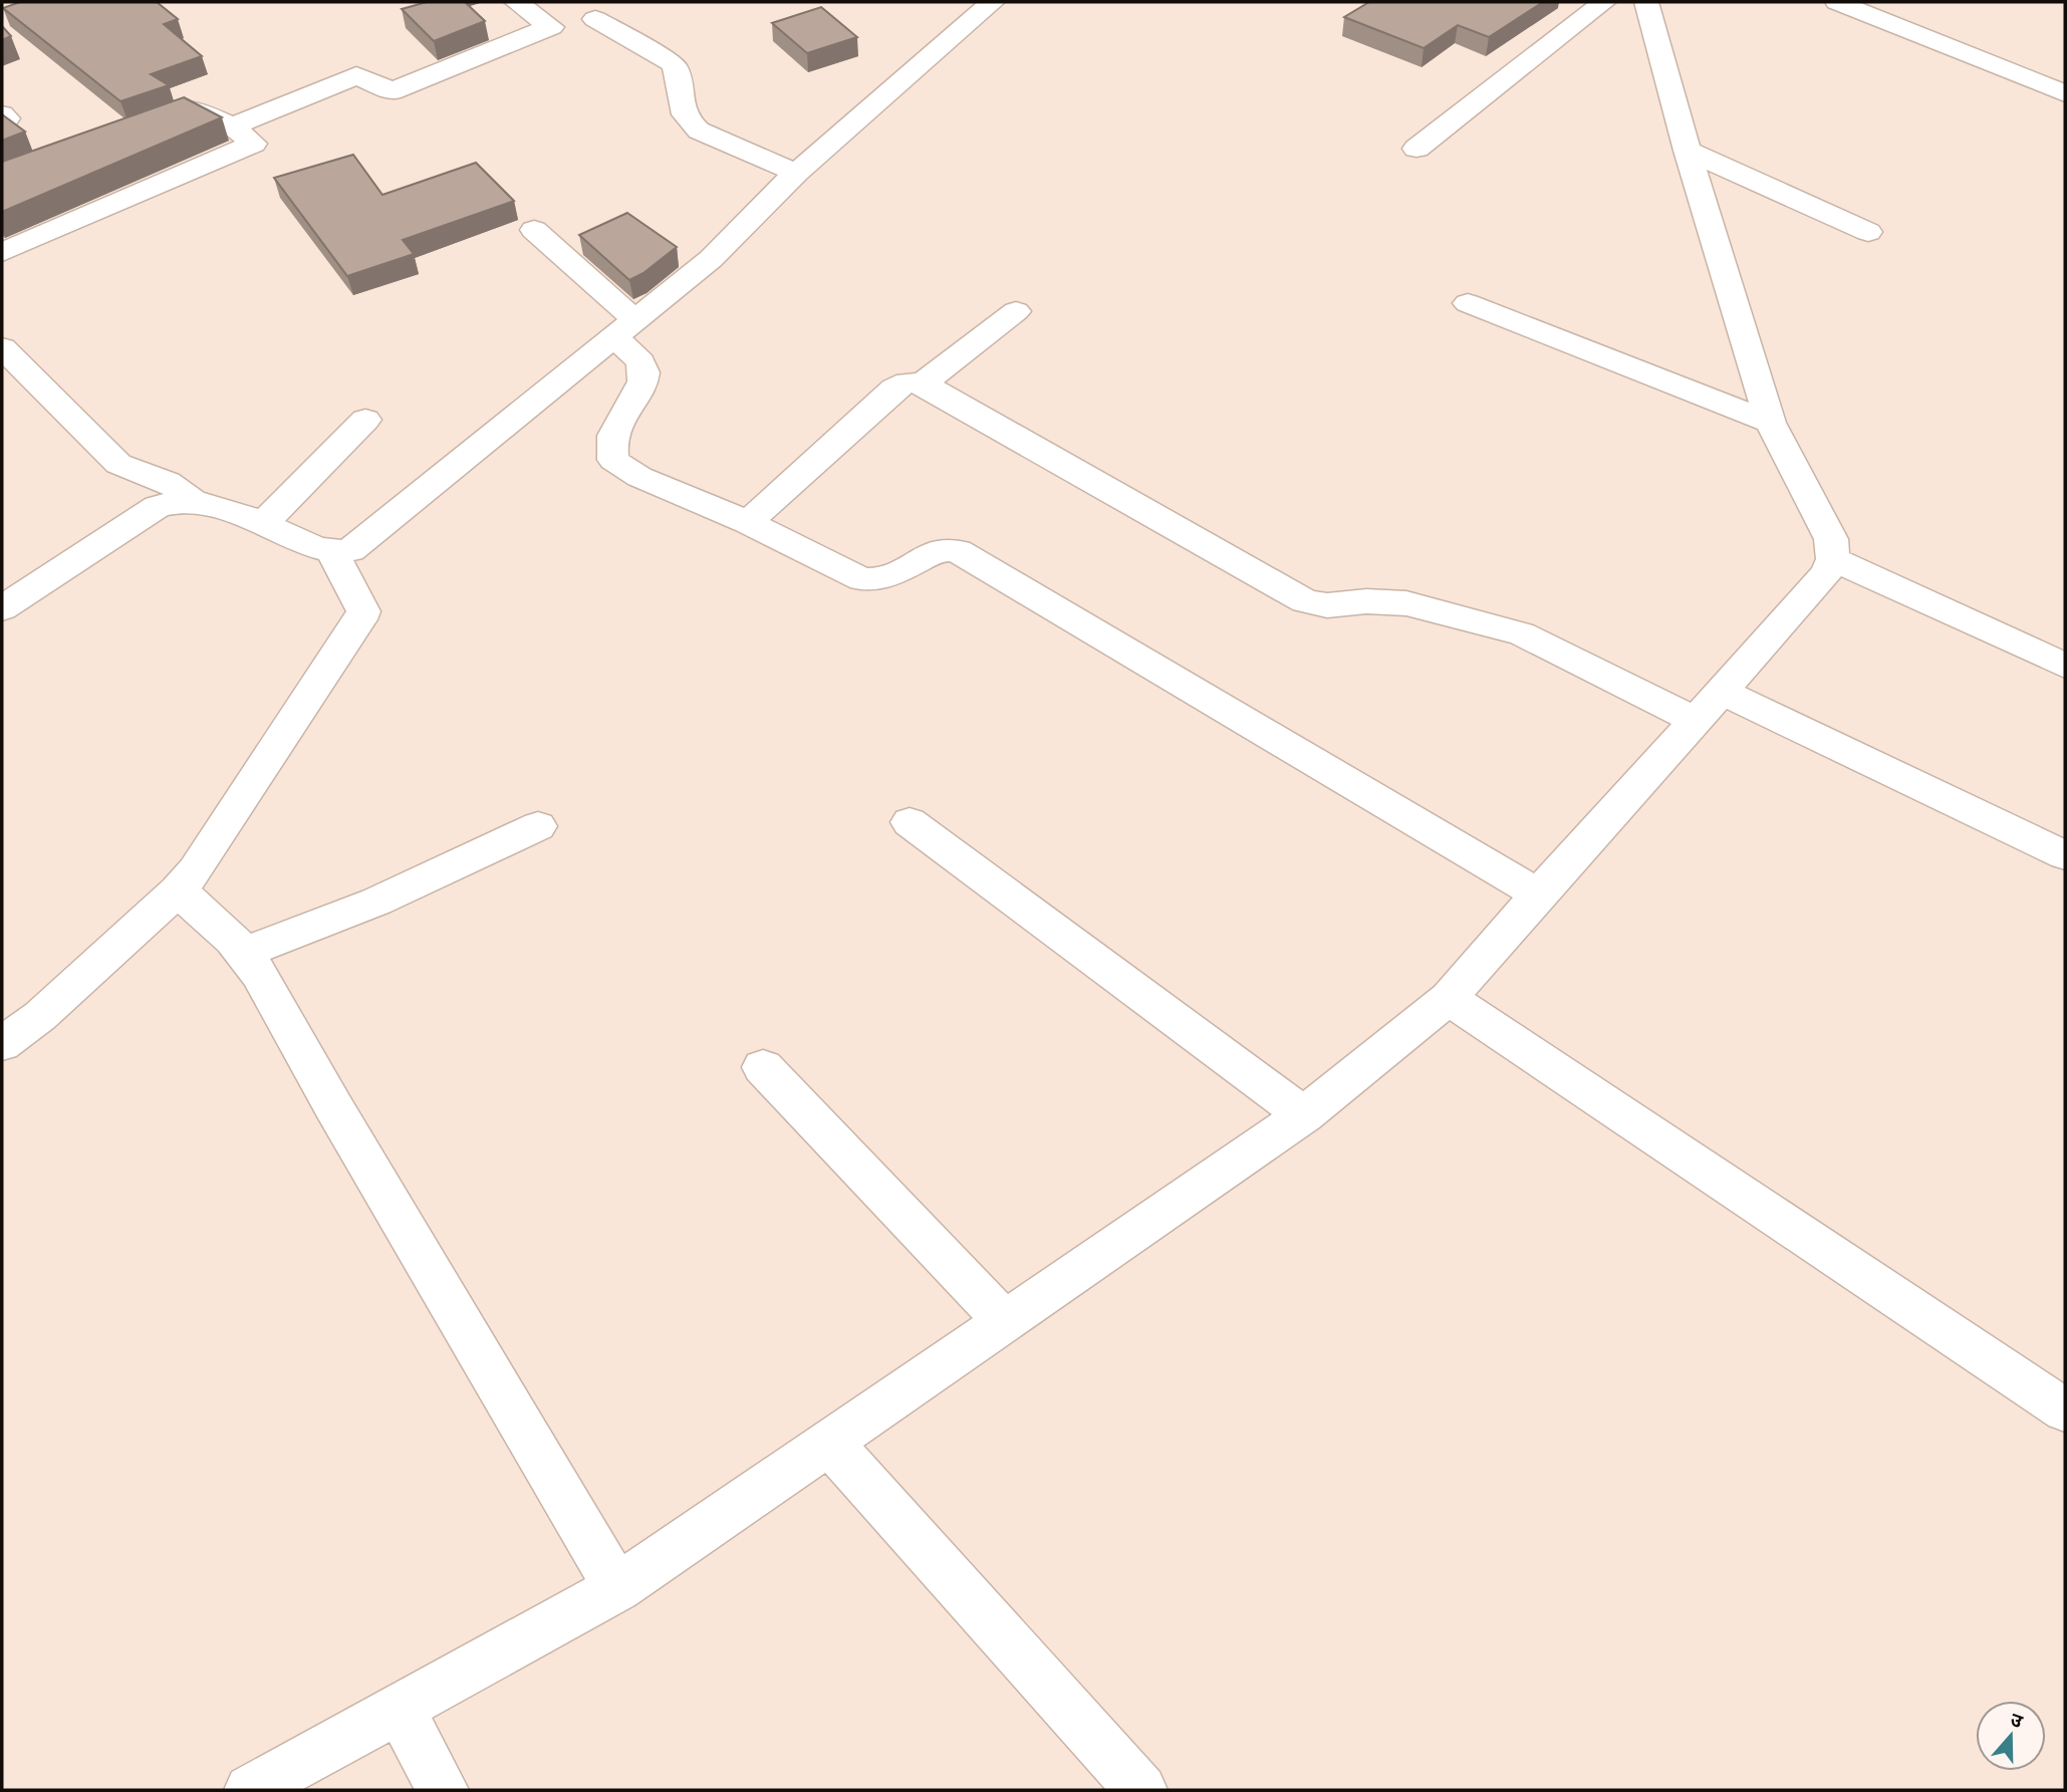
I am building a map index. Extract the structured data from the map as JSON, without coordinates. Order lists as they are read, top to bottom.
{
  "north": "top"
}
